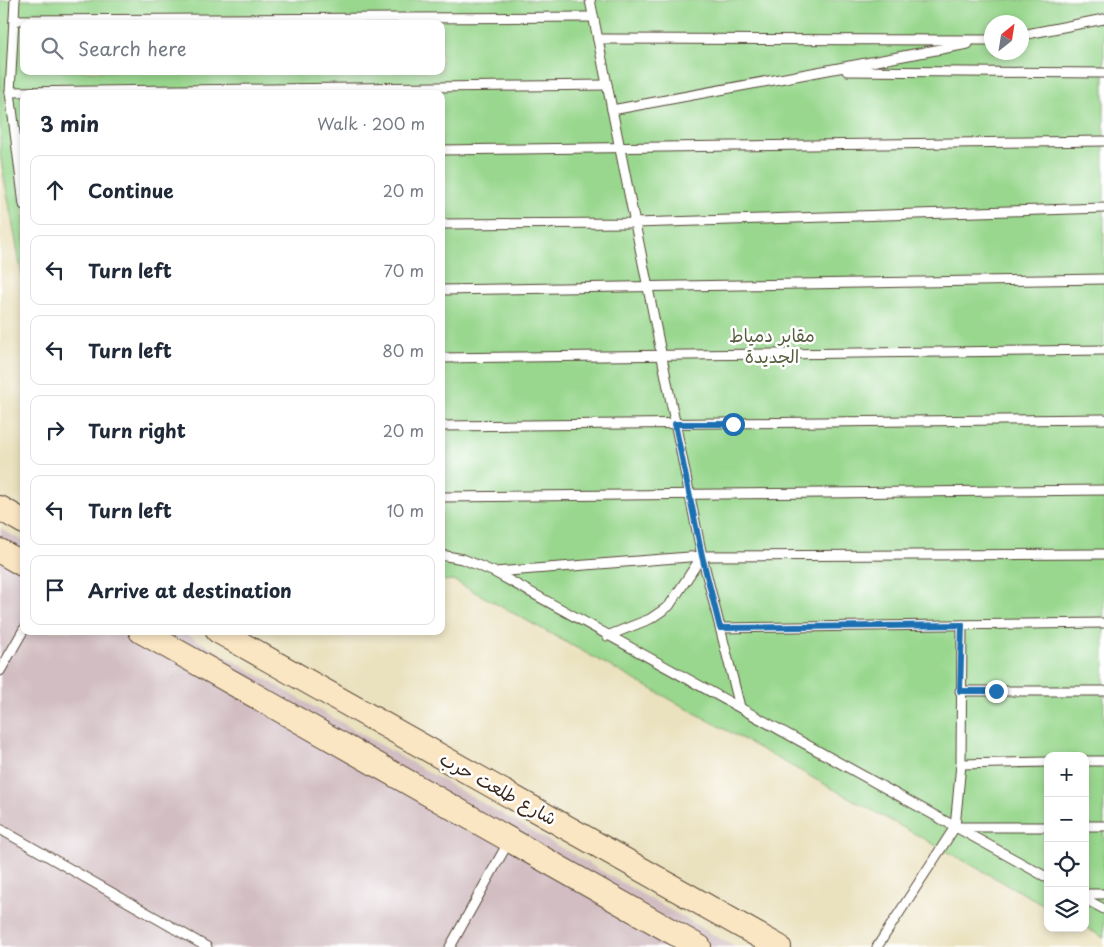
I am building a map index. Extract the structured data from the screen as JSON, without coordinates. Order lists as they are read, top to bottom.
{
  "streets": {
    "main road": ["شارع طلعت حرب"]
  },
  "parks": ["مقابر دمياط الجديدة"],
  "north": "top right",
  "page": {
    "search": "Search here",
    "heading": ["3 min", "Walk · 200 m"],
    "list": [
      ["Continue", "20 m"],
      ["Turn left", "70 m"],
      ["Turn left", "80 m"],
      ["Turn right", "20 m"],
      ["Turn left", "10 m"],
      "Arrive at destination"
    ],
    "map_buttons": ["+", "−"]
  }
}
